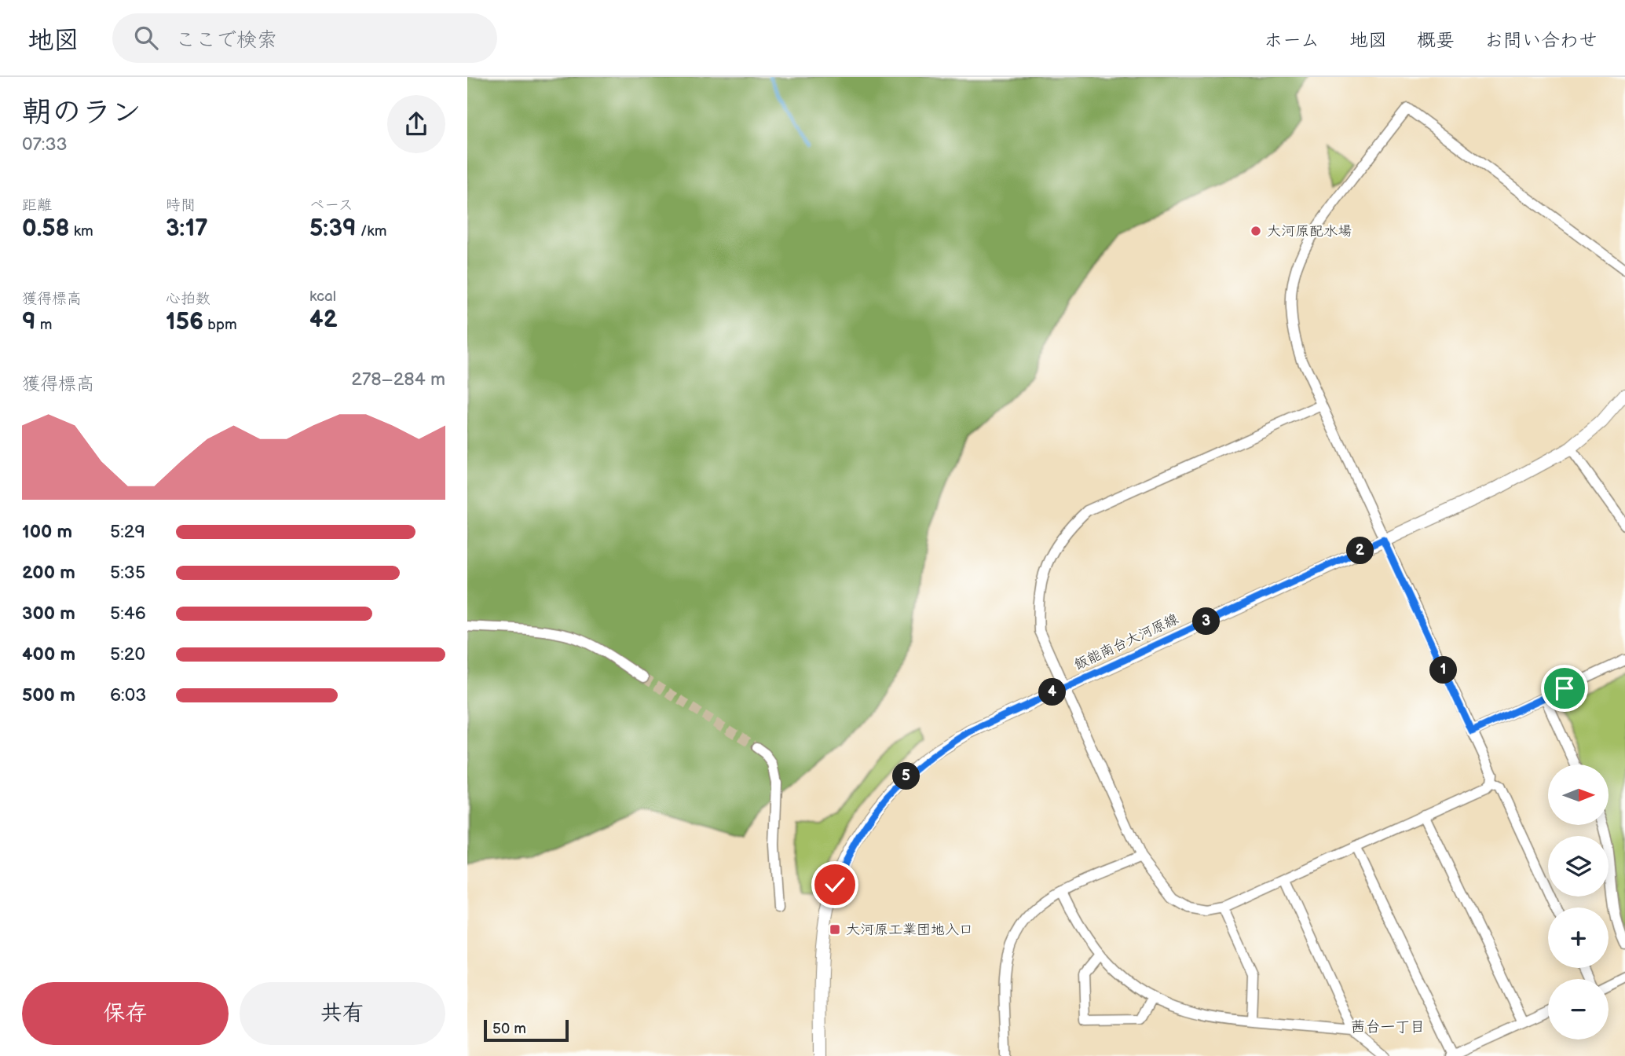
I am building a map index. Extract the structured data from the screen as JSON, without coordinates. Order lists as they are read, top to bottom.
{
  "streets": {
    "street": ["飯能南台大河原線"]
  },
  "districts": ["茜台一丁目"],
  "places": {
    "other": ["大河原配水場"],
    "transit": ["大河原工業団地入口"]
  },
  "scale_bar": "50 m",
  "north": "right",
  "page": {
    "header": "地図",
    "search": "ここで検索",
    "nav": [
      "ホーム",
      "地図",
      "概要",
      "お問い合わせ"
    ],
    "heading": ["朝のラン", "07:33"],
    "stats": [
      ["距離", "0.58 km"],
      ["時間", "3:17"],
      ["ペース", "5:39 /km"],
      ["獲得標高", "9 m"],
      ["心拍数", "156 bpm"],
      ["kcal", "42"]
    ],
    "chart": ["獲得標高", "278–284 m"],
    "list": [
      {
        "name": "100 m",
        "note": "5:29"
      },
      {
        "name": "200 m",
        "note": "5:35"
      },
      {
        "name": "300 m",
        "note": "5:46"
      },
      {
        "name": "400 m",
        "note": "5:20"
      },
      {
        "name": "500 m",
        "note": "6:03"
      }
    ],
    "pins": [
      "2",
      "3",
      "1",
      "4",
      "5"
    ],
    "map_buttons": ["+", "−"],
    "buttons": ["保存", "共有"],
    "scale": "50 m"
  }
}
